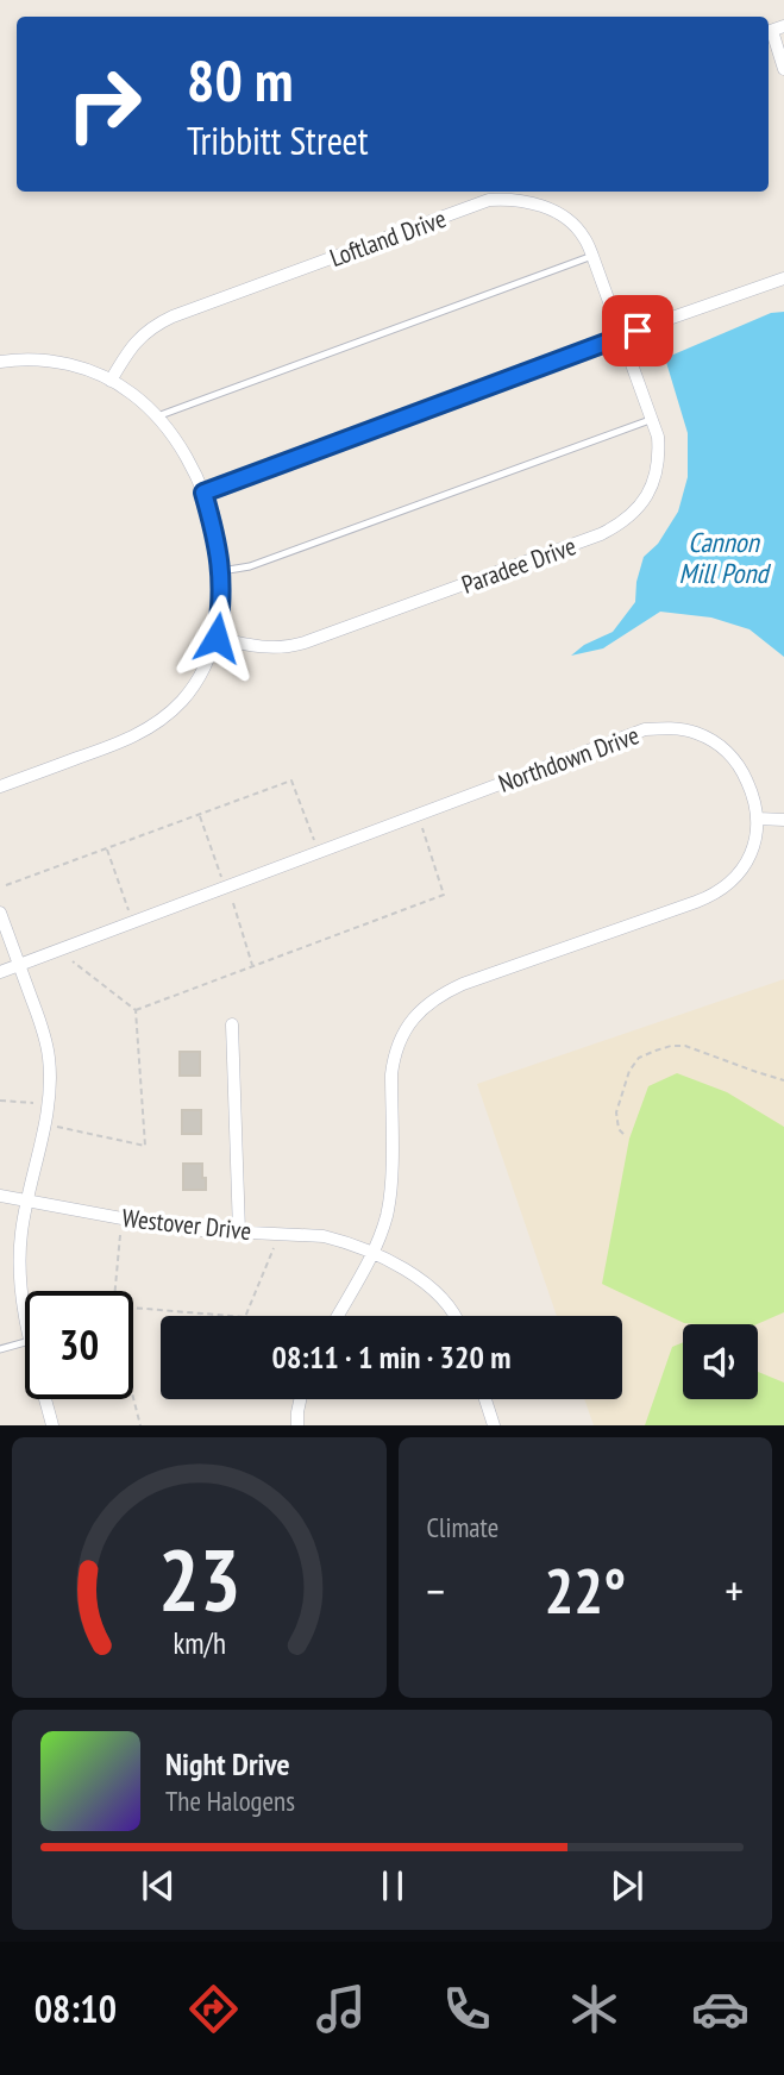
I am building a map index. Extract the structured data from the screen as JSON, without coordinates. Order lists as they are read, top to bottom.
{
  "streets": {
    "street": [
      "Loftland Drive",
      "Paradee Drive",
      "Northdown Drive",
      "Westover Drive"
    ]
  },
  "crossings": [
    ["Loftland Drive", "Paradee Drive"]
  ],
  "water": ["Cannon Mill Pond"],
  "page": {
    "turn": ["80 m", "Tribbitt Street"],
    "limit": "30",
    "trip": "08:11 · 1 min · 320 m",
    "tile": "Climate",
    "heat": ["−", "22°", "+"],
    "song": ["Night Drive", "The Halogens"],
    "tabs": "08:10",
    "gauge": ["23", "km/h"]
  }
}
